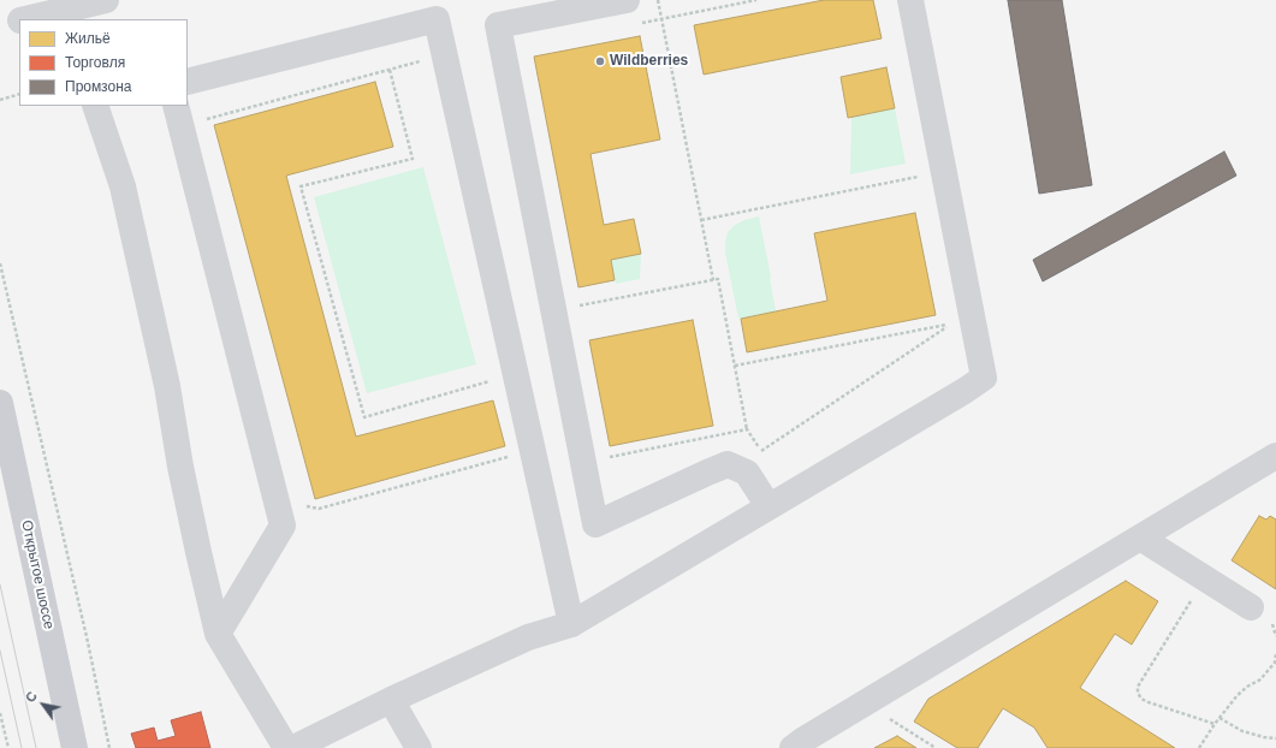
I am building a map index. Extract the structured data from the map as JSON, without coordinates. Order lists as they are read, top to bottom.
{
  "streets": {
    "main road": ["Открытое шоссе"]
  },
  "places": ["Wildberries"],
  "legend": ["Жильё", "Торговля", "Промзона"],
  "north": "top left"
}
